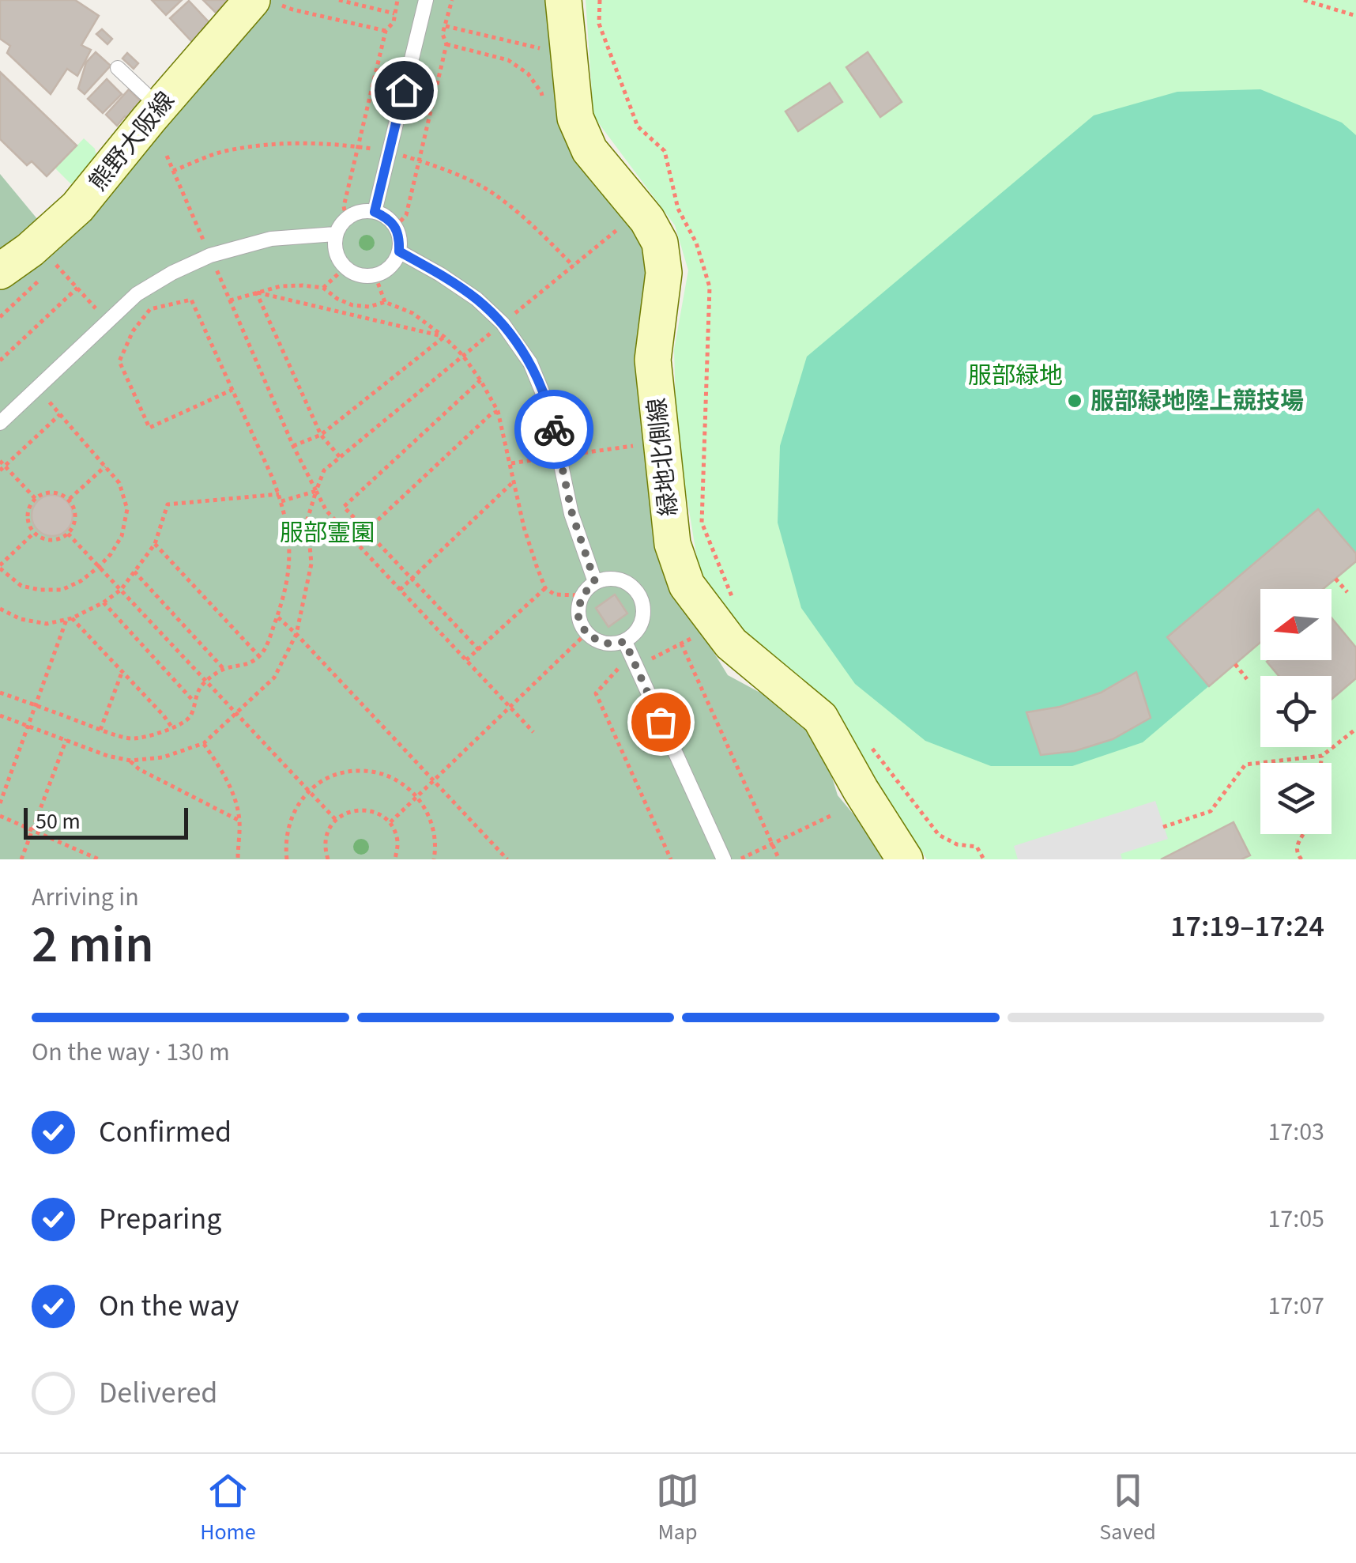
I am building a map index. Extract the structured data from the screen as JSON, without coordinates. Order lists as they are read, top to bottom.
{
  "streets": {
    "street": ["熊野大阪線", "緑地北側線"]
  },
  "parks": ["服部緑地", "服部霊園"],
  "places": ["服部緑地陸上競技場"],
  "scale_bar": "50 m",
  "north": "left",
  "page": {
    "scale": "50 m",
    "heading": ["2 min", "Arriving in", "17:19–17:24"],
    "bar": "On the way · 130 m",
    "list": [
      ["Confirmed", "17:03"],
      ["Preparing", "17:05"],
      ["On the way", "17:07"],
      "Delivered"
    ],
    "tabs": ["Home", "Map", "Saved"]
  }
}
